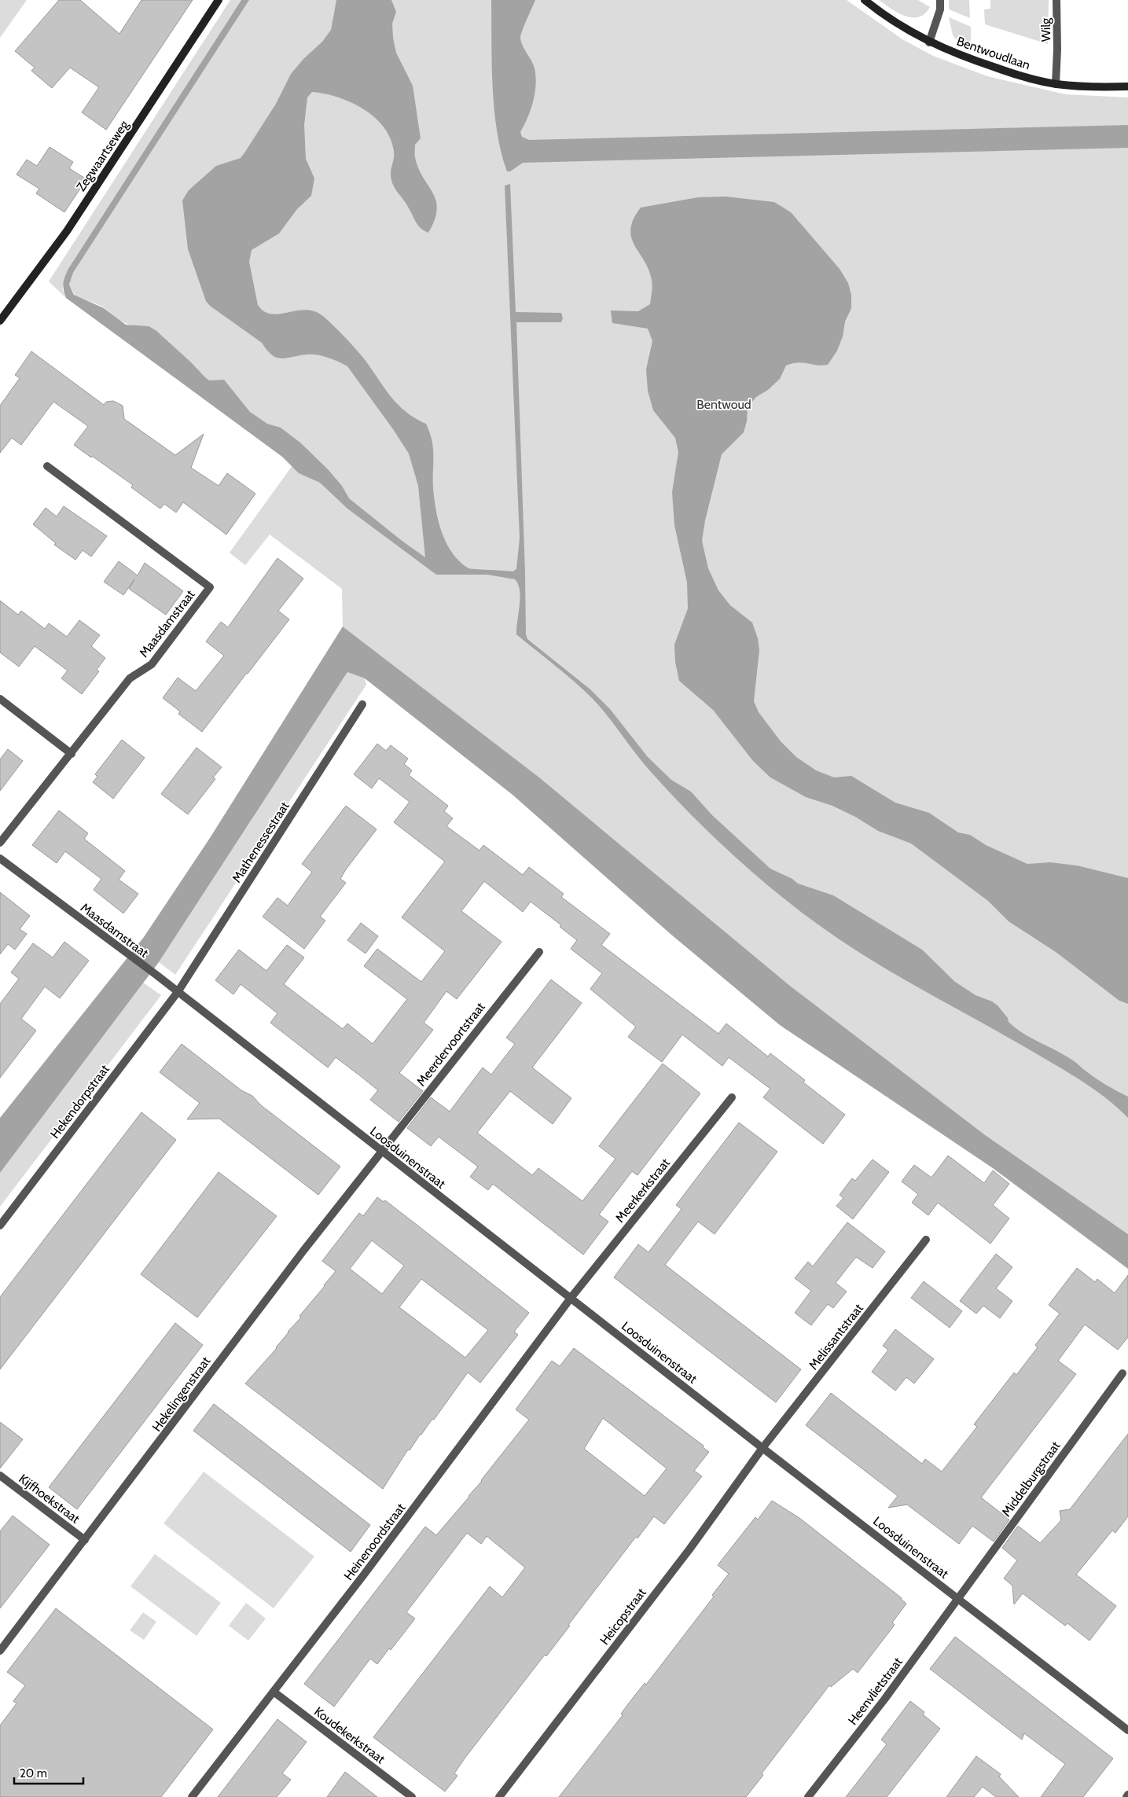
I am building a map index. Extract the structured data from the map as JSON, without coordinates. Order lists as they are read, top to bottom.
{
  "streets": {
    "main road": ["Bentwoudlaan", "Zegwaartseweg"],
    "street": [
      "Wilg",
      "Maasdamstraat",
      "Mathenessestraat",
      "Meerdervoortstraat",
      "Hekendorpstraat",
      "Loosduinenstraat",
      "Meerkerkstraat",
      "Melissantstraat",
      "Hekelingenstraat",
      "Middelburgstraat",
      "Kijfhoekstraat",
      "Heinenoordstraat",
      "Heicopstraat",
      "Heenvlietstraat",
      "Koudekerkstraat"
    ]
  },
  "crossings": [
    ["Wilg", "Bentwoudlaan"],
    ["Maasdamstraat", "Mathenessestraat"],
    ["Maasdamstraat", "Hekendorpstraat"],
    ["Maasdamstraat", "Loosduinenstraat"],
    ["Mathenessestraat", "Hekendorpstraat"],
    ["Mathenessestraat", "Loosduinenstraat"],
    ["Meerdervoortstraat", "Loosduinenstraat"],
    ["Meerdervoortstraat", "Hekelingenstraat"],
    ["Hekendorpstraat", "Loosduinenstraat"],
    ["Loosduinenstraat", "Meerkerkstraat"],
    ["Loosduinenstraat", "Melissantstraat"],
    ["Loosduinenstraat", "Hekelingenstraat"],
    ["Loosduinenstraat", "Middelburgstraat"],
    ["Loosduinenstraat", "Heinenoordstraat"],
    ["Loosduinenstraat", "Heicopstraat"],
    ["Loosduinenstraat", "Heenvlietstraat"],
    ["Meerkerkstraat", "Heinenoordstraat"],
    ["Melissantstraat", "Heicopstraat"],
    ["Hekelingenstraat", "Kijfhoekstraat"],
    ["Middelburgstraat", "Heenvlietstraat"],
    ["Heinenoordstraat", "Koudekerkstraat"]
  ],
  "parks": ["Bentwoud"],
  "scale_bar": "20 m"
}
